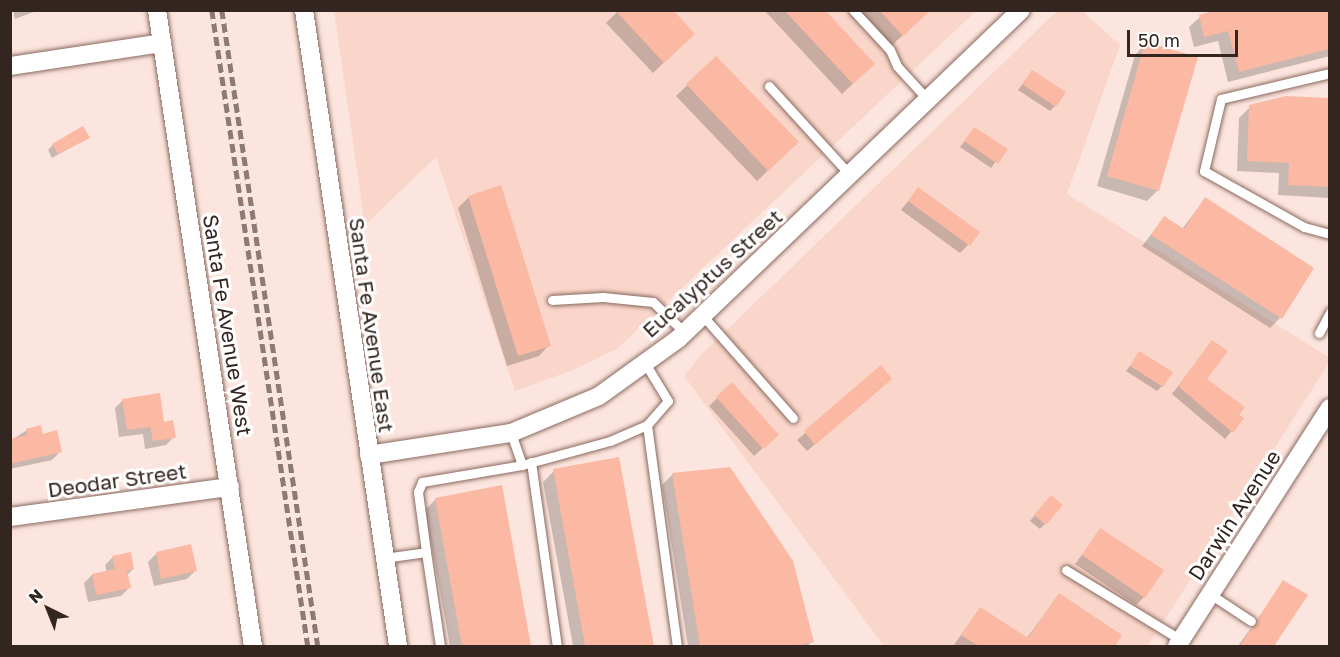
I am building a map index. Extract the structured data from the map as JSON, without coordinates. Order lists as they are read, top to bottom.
{
  "streets": {
    "street": [
      "Eucalyptus Street",
      "Santa Fe Avenue West",
      "Santa Fe Avenue East",
      "Deodar Street",
      "Darwin Avenue"
    ]
  },
  "crossings": [
    ["Eucalyptus Street", "Santa Fe Avenue East"],
    ["Santa Fe Avenue West", "Deodar Street"]
  ],
  "scale_bar": "50 m",
  "north": "top left"
}
